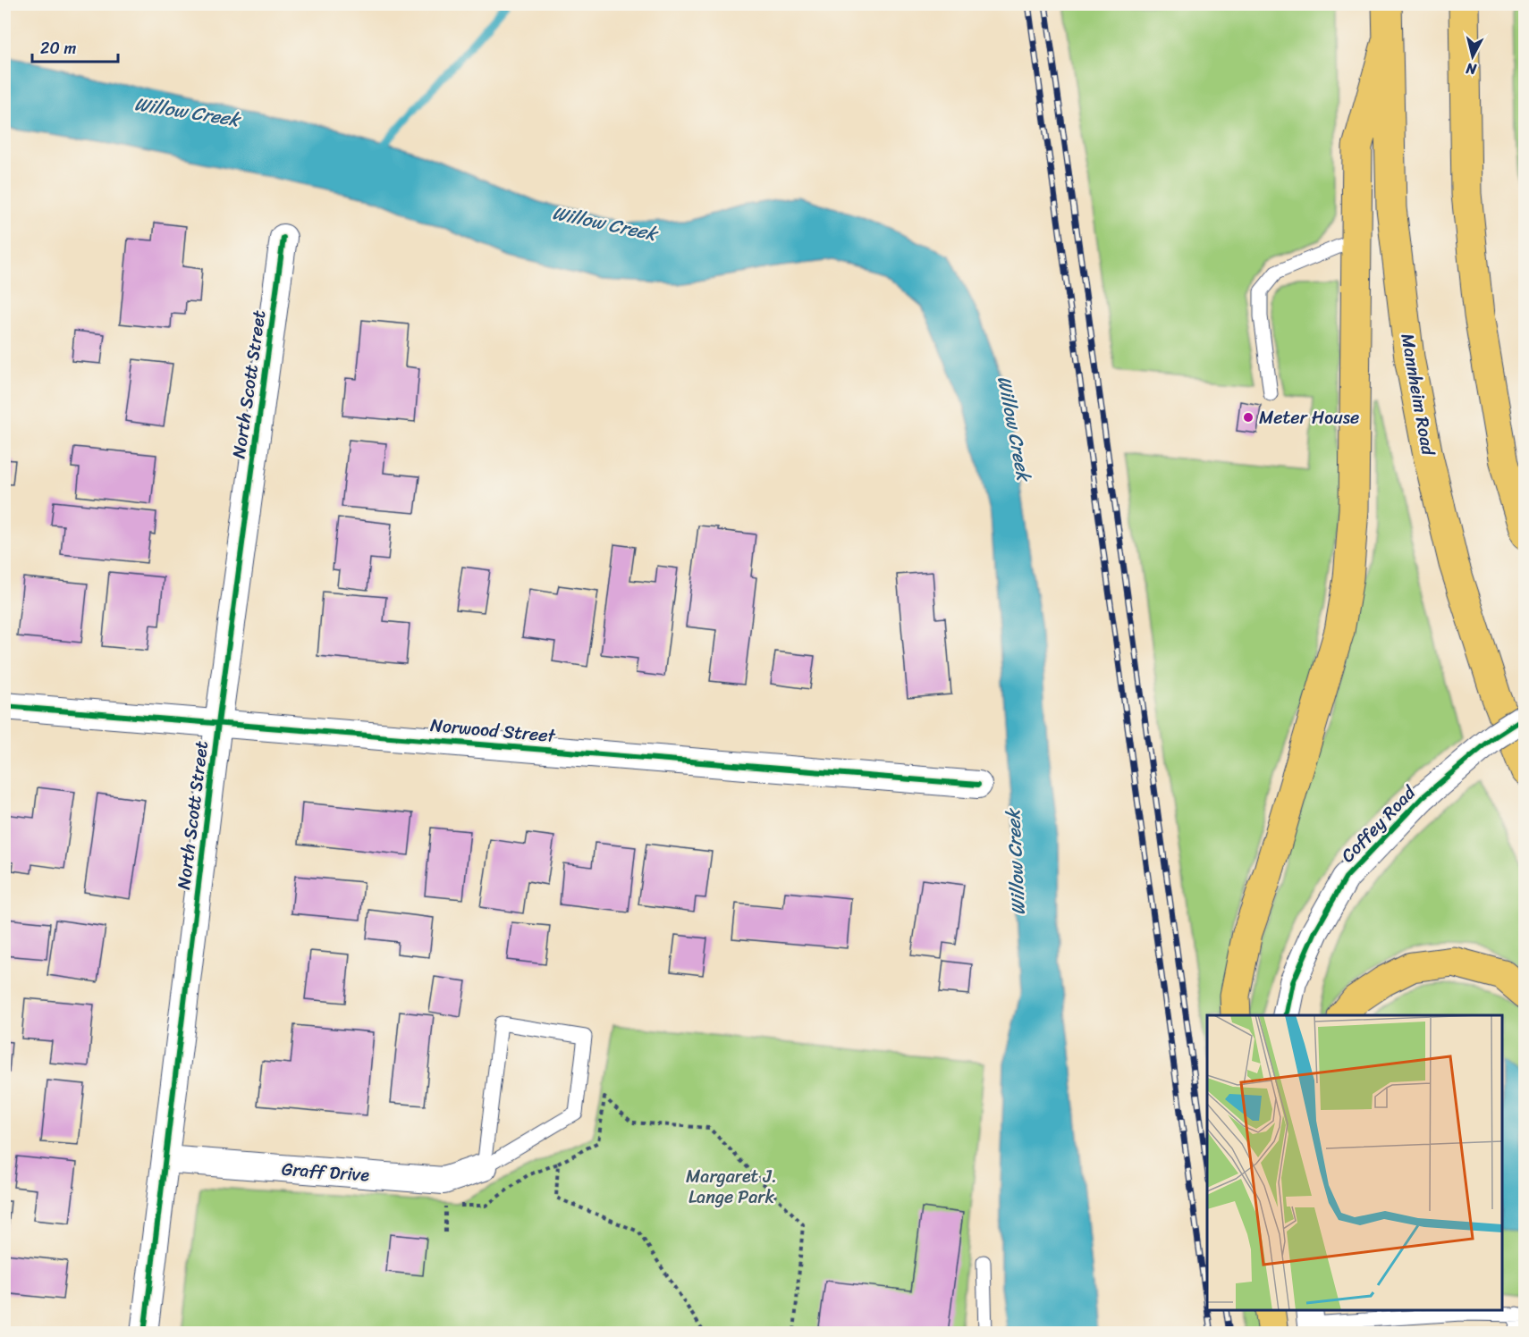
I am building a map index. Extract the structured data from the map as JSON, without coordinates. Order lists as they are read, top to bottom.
{
  "streets": {
    "main road": ["Mannheim Road"],
    "street": [
      "North Scott Street",
      "Norwood Street",
      "Coffey Road",
      "Graff Drive"
    ]
  },
  "crossings": [
    ["North Scott Street", "Norwood Street"],
    ["North Scott Street", "Graff Drive"]
  ],
  "water": ["Willow Creek"],
  "parks": ["Margaret J. Lange Park"],
  "places": ["Meter House"],
  "scale_bar": "20 m",
  "north": "bottom"
}
